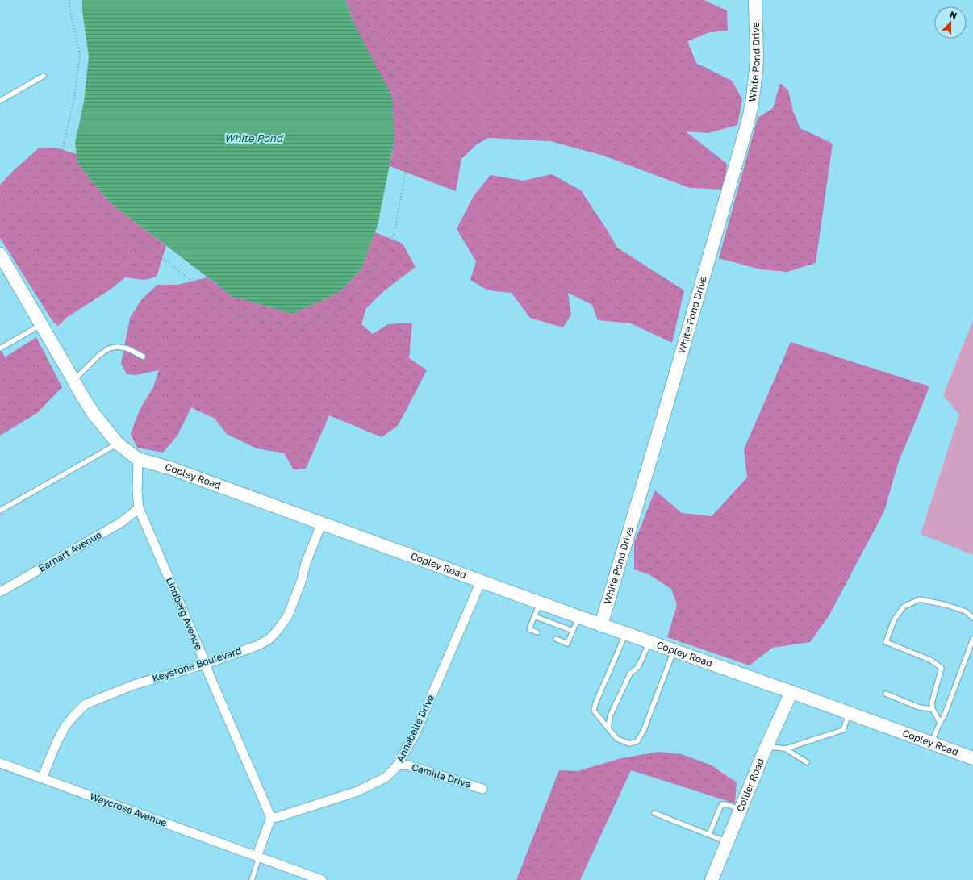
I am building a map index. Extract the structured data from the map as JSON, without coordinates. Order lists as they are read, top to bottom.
{
  "streets": {
    "main road": ["White Pond Drive", "Copley Road", "Collier Road"],
    "street": [
      "Earhart Avenue",
      "Lindberg Avenue",
      "Keystone Boulevard",
      "Annabelle Drive",
      "Camilla Drive",
      "Waycross Avenue"
    ]
  },
  "crossings": [
    ["White Pond Drive", "Copley Road"],
    ["Copley Road", "Lindberg Avenue"],
    ["Copley Road", "Keystone Boulevard"],
    ["Copley Road", "Annabelle Drive"],
    ["Copley Road", "Collier Road"],
    ["Earhart Avenue", "Lindberg Avenue"],
    ["Lindberg Avenue", "Keystone Boulevard"],
    ["Lindberg Avenue", "Annabelle Drive"],
    ["Keystone Boulevard", "Waycross Avenue"],
    ["Annabelle Drive", "Camilla Drive"]
  ],
  "water": ["White Pond"],
  "north": "top"
}
